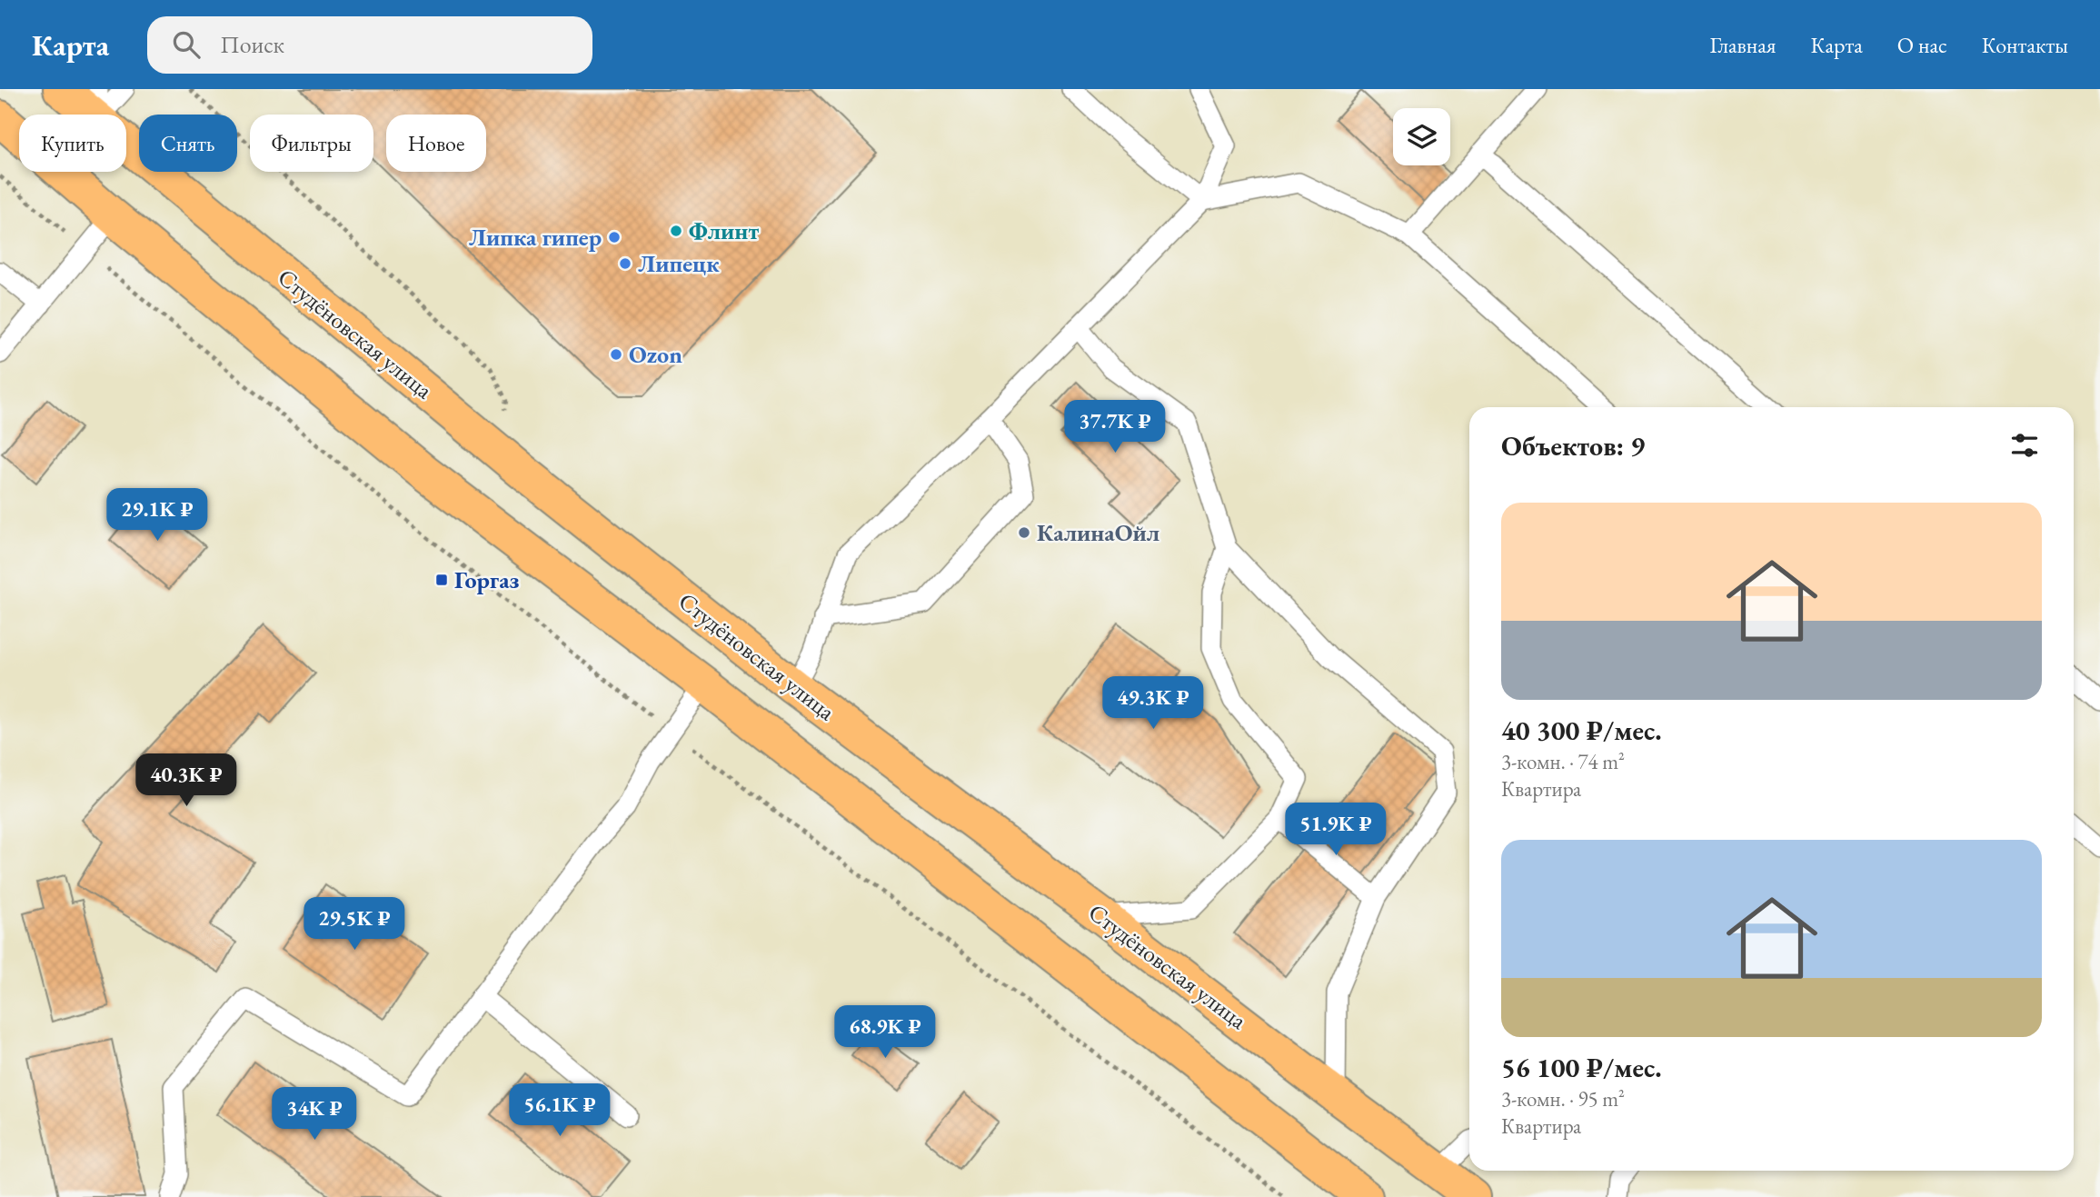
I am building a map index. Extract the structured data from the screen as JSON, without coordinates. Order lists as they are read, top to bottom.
{
  "streets": {
    "main road": ["Студёновская улица"]
  },
  "places": {
    "other": [
      "Флинт",
      "Липка гипер",
      "Липецк",
      "Ozon",
      "КалинаОйл"
    ],
    "transit": ["Горгаз"]
  },
  "page": {
    "header": "Карта",
    "search": "Поиск",
    "nav": [
      "Главная",
      "Карта",
      "О нас",
      "Контакты"
    ],
    "chip": [
      "Купить",
      "Снять",
      "Фильтры",
      "Новое"
    ],
    "price": [
      "37.7K ₽",
      "29.1K ₽",
      "49.3K ₽",
      "40.3K ₽",
      "51.9K ₽",
      "29.5K ₽",
      "68.9K ₽",
      "56.1K ₽",
      "34K ₽"
    ],
    "heading": "Объектов: 9",
    "list": [
      {
        "name": "40 300 ₽/мес.",
        "note": "3-комн. · 74 m² · Квартира"
      },
      {
        "name": "56 100 ₽/мес.",
        "note": "3-комн. · 95 m² · Квартира"
      }
    ]
  }
}
